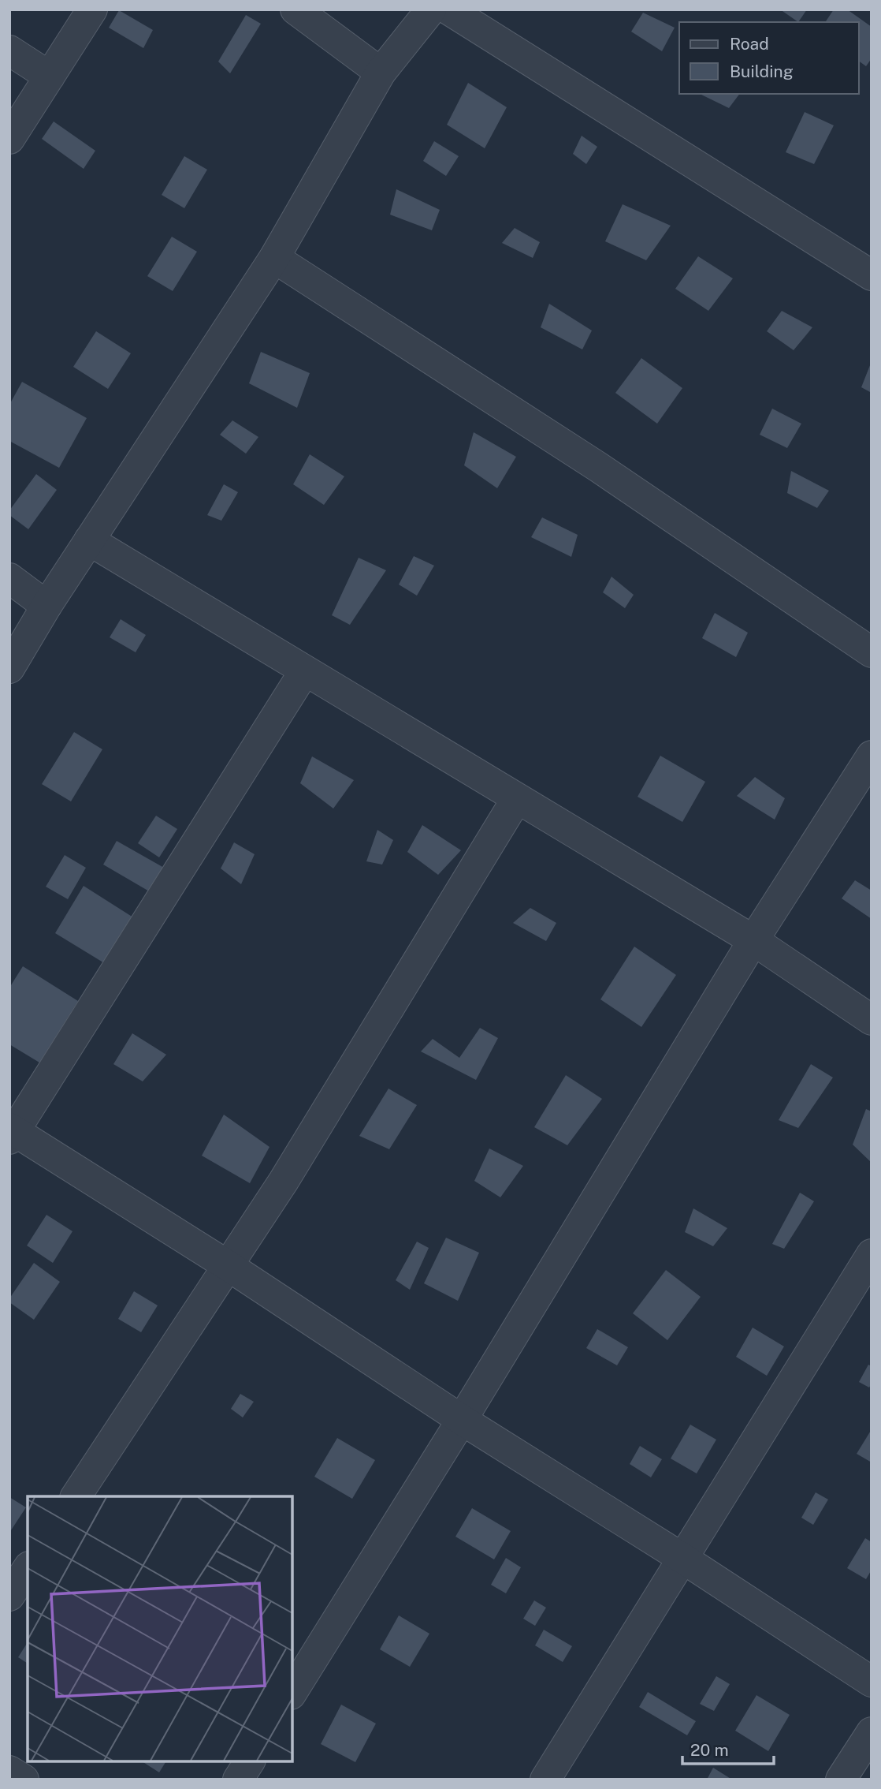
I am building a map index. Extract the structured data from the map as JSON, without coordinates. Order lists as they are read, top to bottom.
{
  "legend": ["Road", "Building"],
  "scale_bar": "20 m"
}
